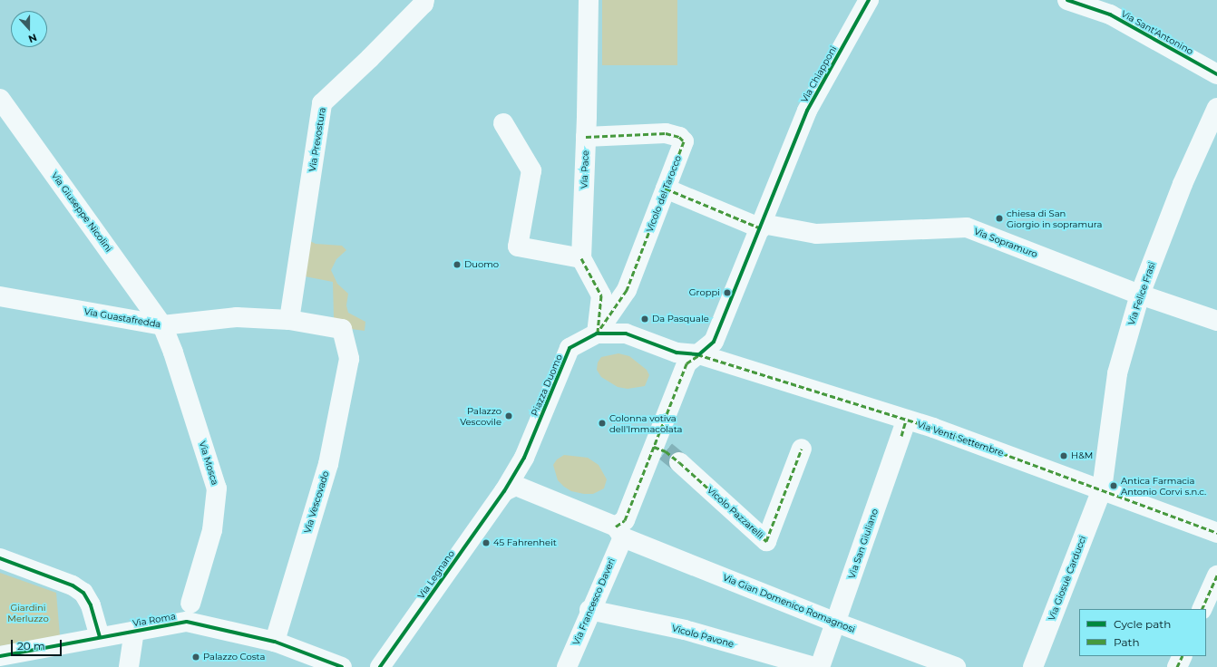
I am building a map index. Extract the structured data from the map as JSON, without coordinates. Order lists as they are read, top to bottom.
{
  "streets": {
    "street": [
      "Via Sant'Antonino",
      "Via Chiapponi",
      "Via Prevostura",
      "Via Pace",
      "Vicolo del Tarocco",
      "Via Giuseppe Nicolini",
      "Via Sopramuro",
      "Via Felice Frasi",
      "Via Guastafredda",
      "Piazza Duomo",
      "Via Venti Settembre",
      "Via Mosca",
      "Via Vescovado",
      "Vicolo Pazzarelli",
      "Via San Giuliano",
      "Via Legnano",
      "Via Giosuè Carducci",
      "Via Francesco Daveri",
      "Via Gian Domenico Romagnosi",
      "Via Roma",
      "Vicolo Pavone"
    ]
  },
  "crossings": [
    ["Via Chiapponi", "Via Sopramuro"],
    ["Via Chiapponi", "Piazza Duomo"],
    ["Via Chiapponi", "Via Venti Settembre"],
    ["Via Prevostura", "Via Guastafredda"],
    ["Via Pace", "Vicolo del Tarocco"],
    ["Vicolo del Tarocco", "Via Sopramuro"],
    ["Vicolo del Tarocco", "Piazza Duomo"],
    ["Via Giuseppe Nicolini", "Via Guastafredda"],
    ["Via Giuseppe Nicolini", "Via Mosca"],
    ["Via Sopramuro", "Via Felice Frasi"],
    ["Via Felice Frasi", "Via Venti Settembre"],
    ["Via Felice Frasi", "Via Giosuè Carducci"],
    ["Via Guastafredda", "Via Mosca"],
    ["Via Guastafredda", "Via Vescovado"],
    ["Piazza Duomo", "Via Venti Settembre"],
    ["Piazza Duomo", "Via Legnano"],
    ["Via Venti Settembre", "Via San Giuliano"],
    ["Via Venti Settembre", "Via Giosuè Carducci"],
    ["Via Vescovado", "Via Roma"],
    ["Via San Giuliano", "Via Gian Domenico Romagnosi"],
    ["Via Francesco Daveri", "Via Gian Domenico Romagnosi"],
    ["Via Francesco Daveri", "Vicolo Pavone"]
  ],
  "parks": ["Giardini Merluzzo"],
  "places": [
    "chiesa di San Giorgio in sopramura",
    "Duomo",
    "Groppi",
    "Da Pasquale",
    "Palazzo Vescovile",
    "Colonna votiva dell'Immacolata",
    "H&M",
    "Antica Farmacia Antonio Corvi s.n.c.",
    "45 Fahrenheit",
    "Palazzo Costa"
  ],
  "legend": ["Cycle path", "Path"],
  "scale_bar": "20 m",
  "north": "bottom"
}
